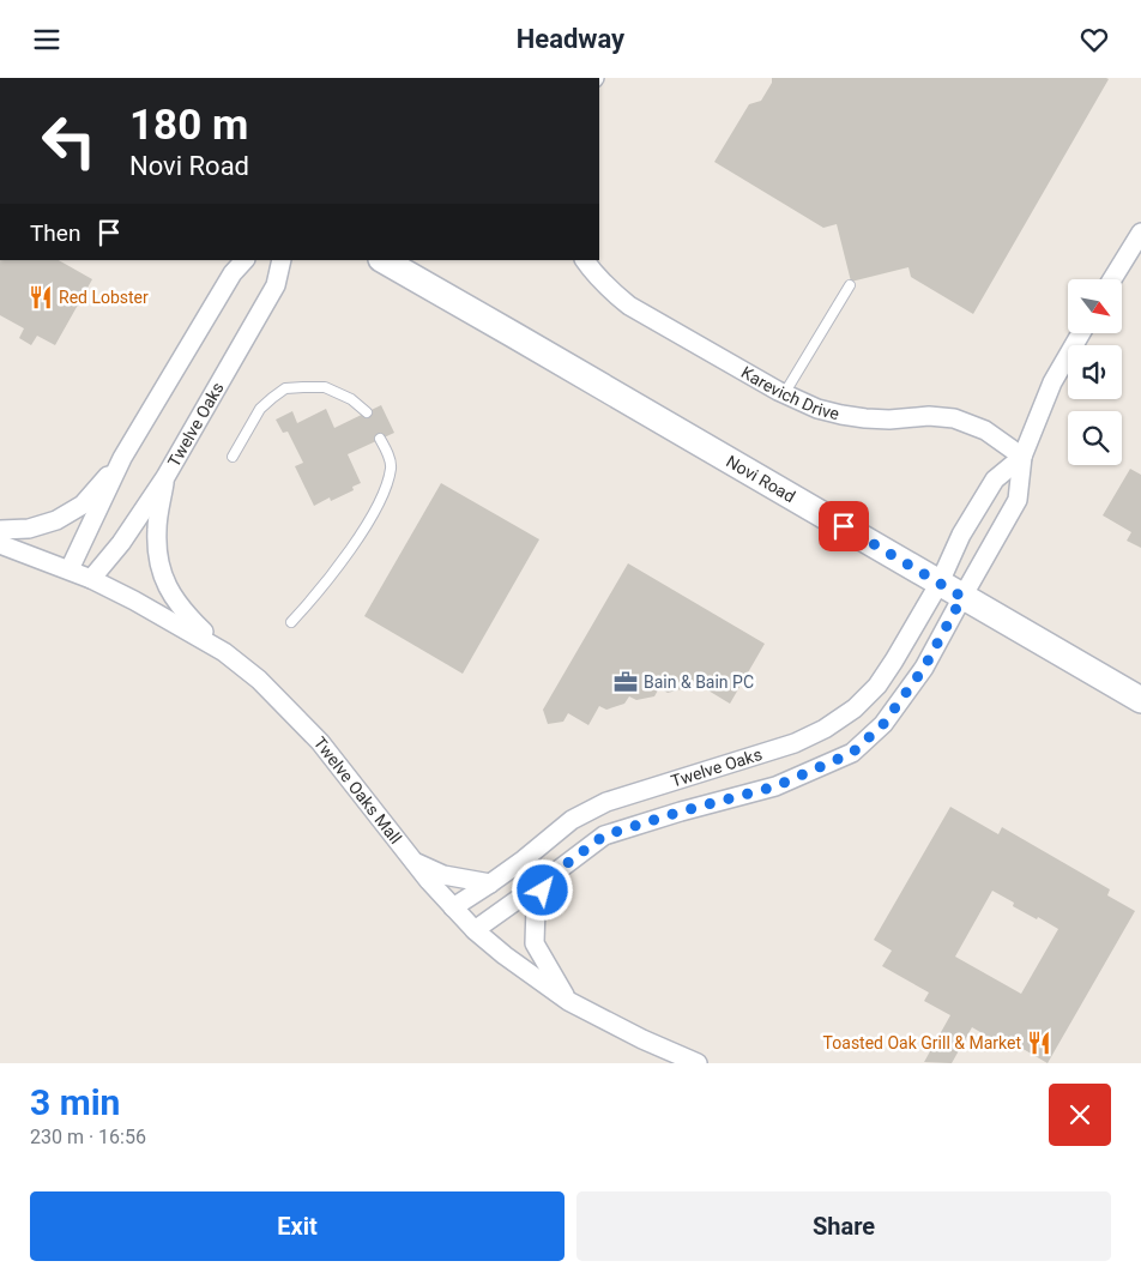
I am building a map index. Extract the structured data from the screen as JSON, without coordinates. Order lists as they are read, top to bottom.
{
  "streets": {
    "main road": ["Novi Road"],
    "street": ["Karevich Drive", "Twelve Oaks", "Twelve Oaks Mall"]
  },
  "crossings": [
    ["Karevich Drive", "Twelve Oaks"],
    ["Twelve Oaks", "Novi Road"],
    ["Twelve Oaks", "Twelve Oaks Mall"]
  ],
  "places": {
    "restaurant": ["Red Lobster", "Toasted Oak Grill & Market"],
    "office": ["Bain & Bain PC"]
  },
  "north": "bottom right",
  "page": {
    "header": "Headway",
    "turn": ["180 m", "Novi Road"],
    "then": "Then",
    "heading": ["3 min", "230 m · 16:56"],
    "buttons": ["Exit", "Share"]
  }
}
